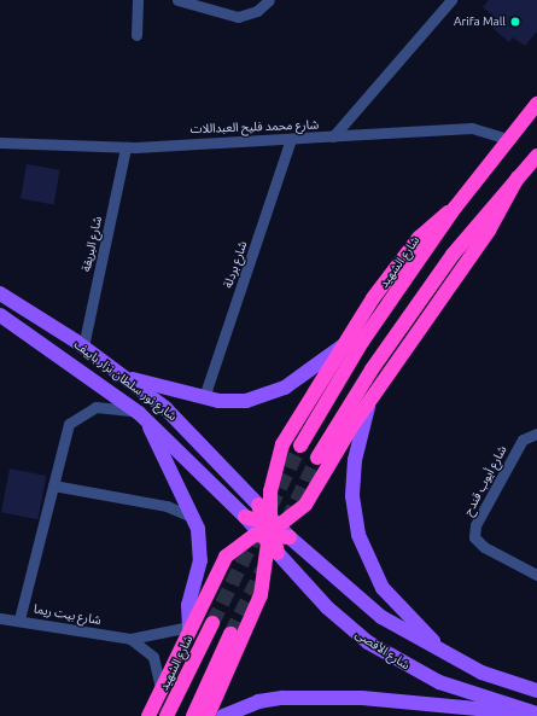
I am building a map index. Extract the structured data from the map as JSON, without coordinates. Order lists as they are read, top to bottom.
{
  "streets": {
    "highway": ["شارع الشهيد"],
    "main road": ["شارع نور سلطان نزار باييف", "شارع الأقصى"],
    "street": [
      "شارع محمد فليح العبداللات",
      "شارع البريقة",
      "شارع بردلة",
      "شارع أيوب قندح",
      "شارع بيت ريما"
    ]
  },
  "crossings": [
    ["شارع محمد فليح العبداللات", "شارع البريقة"],
    ["شارع محمد فليح العبداللات", "شارع الشهيد"],
    ["شارع محمد فليح العبداللات", "شارع بردلة"],
    ["شارع البريقة", "شارع نور سلطان نزار باييف"]
  ],
  "places": ["Arifa Mall"]
}
